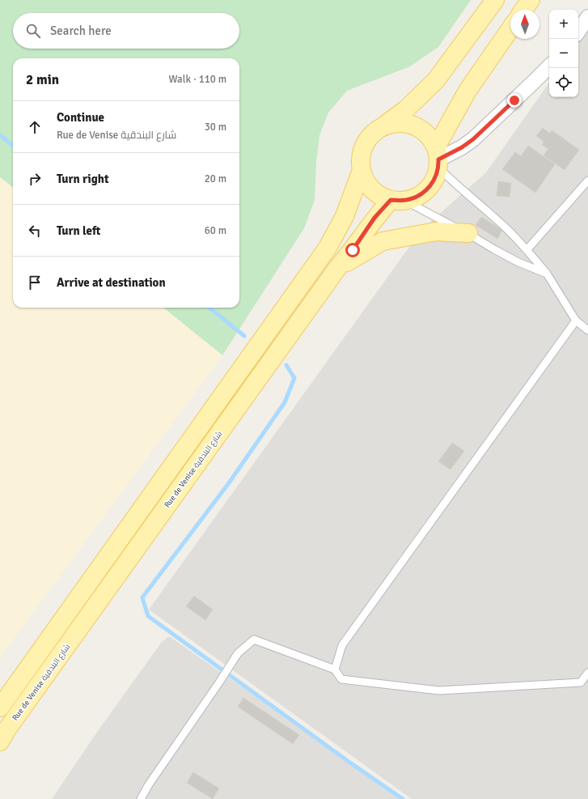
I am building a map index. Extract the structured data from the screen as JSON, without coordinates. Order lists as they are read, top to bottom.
{
  "streets": {
    "main road": ["Rue de Venise شارع البندقية"]
  },
  "north": "top",
  "page": {
    "map_buttons": ["+", "−"],
    "search": "Search here",
    "heading": ["2 min", "Walk · 110 m"],
    "list": [
      ["Continue", "Rue de Venise شارع البندقية", "30 m"],
      ["Turn right", "20 m"],
      ["Turn left", "60 m"],
      "Arrive at destination"
    ]
  }
}
